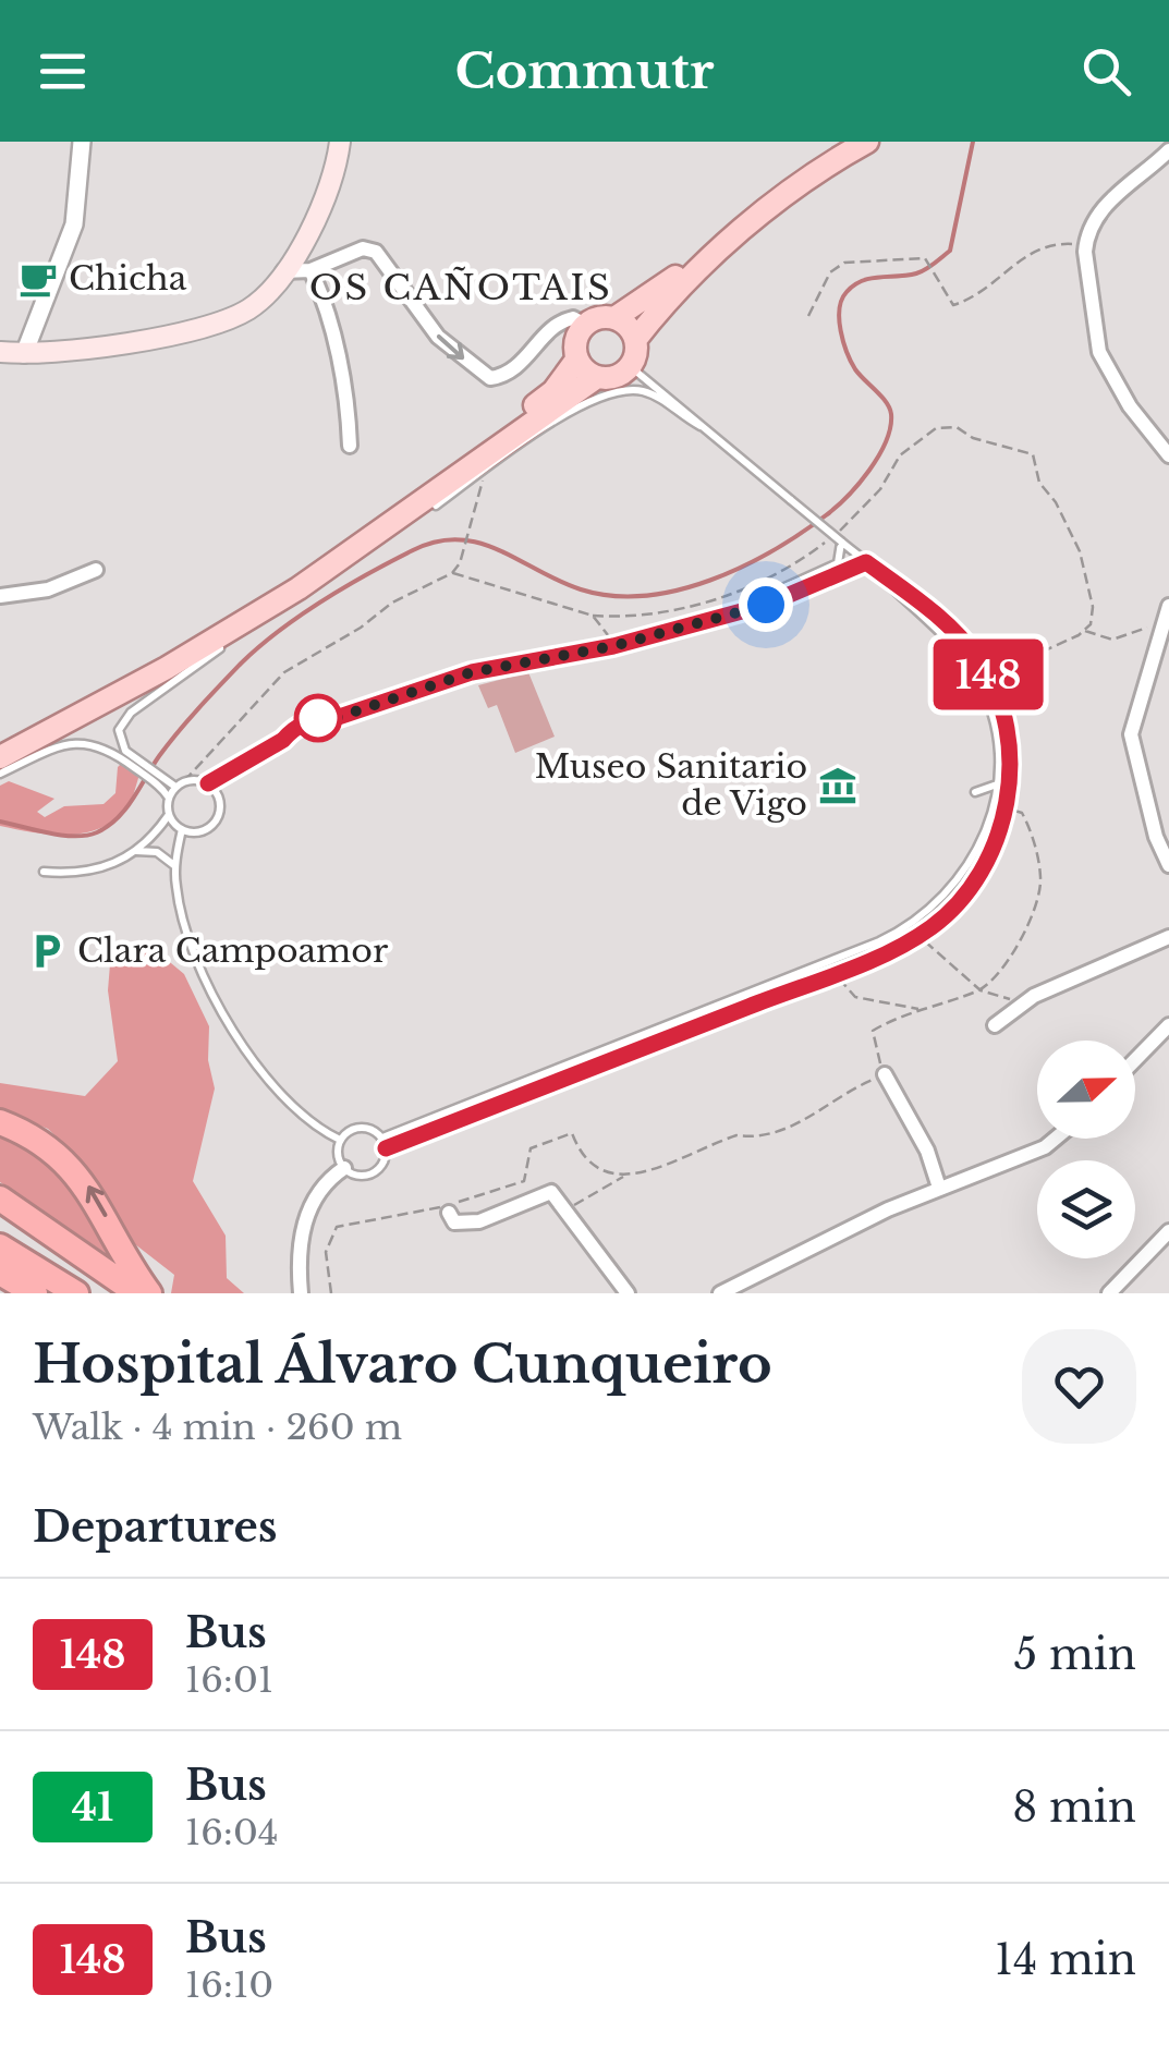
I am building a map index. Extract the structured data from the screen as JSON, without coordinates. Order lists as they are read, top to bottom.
{
  "districts": ["OS CAÑOTAIS"],
  "places": {
    "cafe": ["Chicha"],
    "museum": ["Museo Sanitario de Vigo"],
    "parking": ["Clara Campoamor"]
  },
  "lines": ["bus line 148"],
  "north": "right",
  "page": {
    "header": "Commutr",
    "on_map": "148",
    "heading": [
      ["Hospital Álvaro Cunqueiro", "Walk · 4 min · 260 m"],
      "Departures"
    ],
    "list": [
      {
        "mark": "148",
        "name": "Bus",
        "note": "16:01",
        "value": "5 min"
      },
      {
        "mark": "41",
        "name": "Bus",
        "note": "16:04",
        "value": "8 min"
      },
      {
        "mark": "148",
        "name": "Bus",
        "note": "16:10",
        "value": "14 min"
      }
    ]
  }
}
